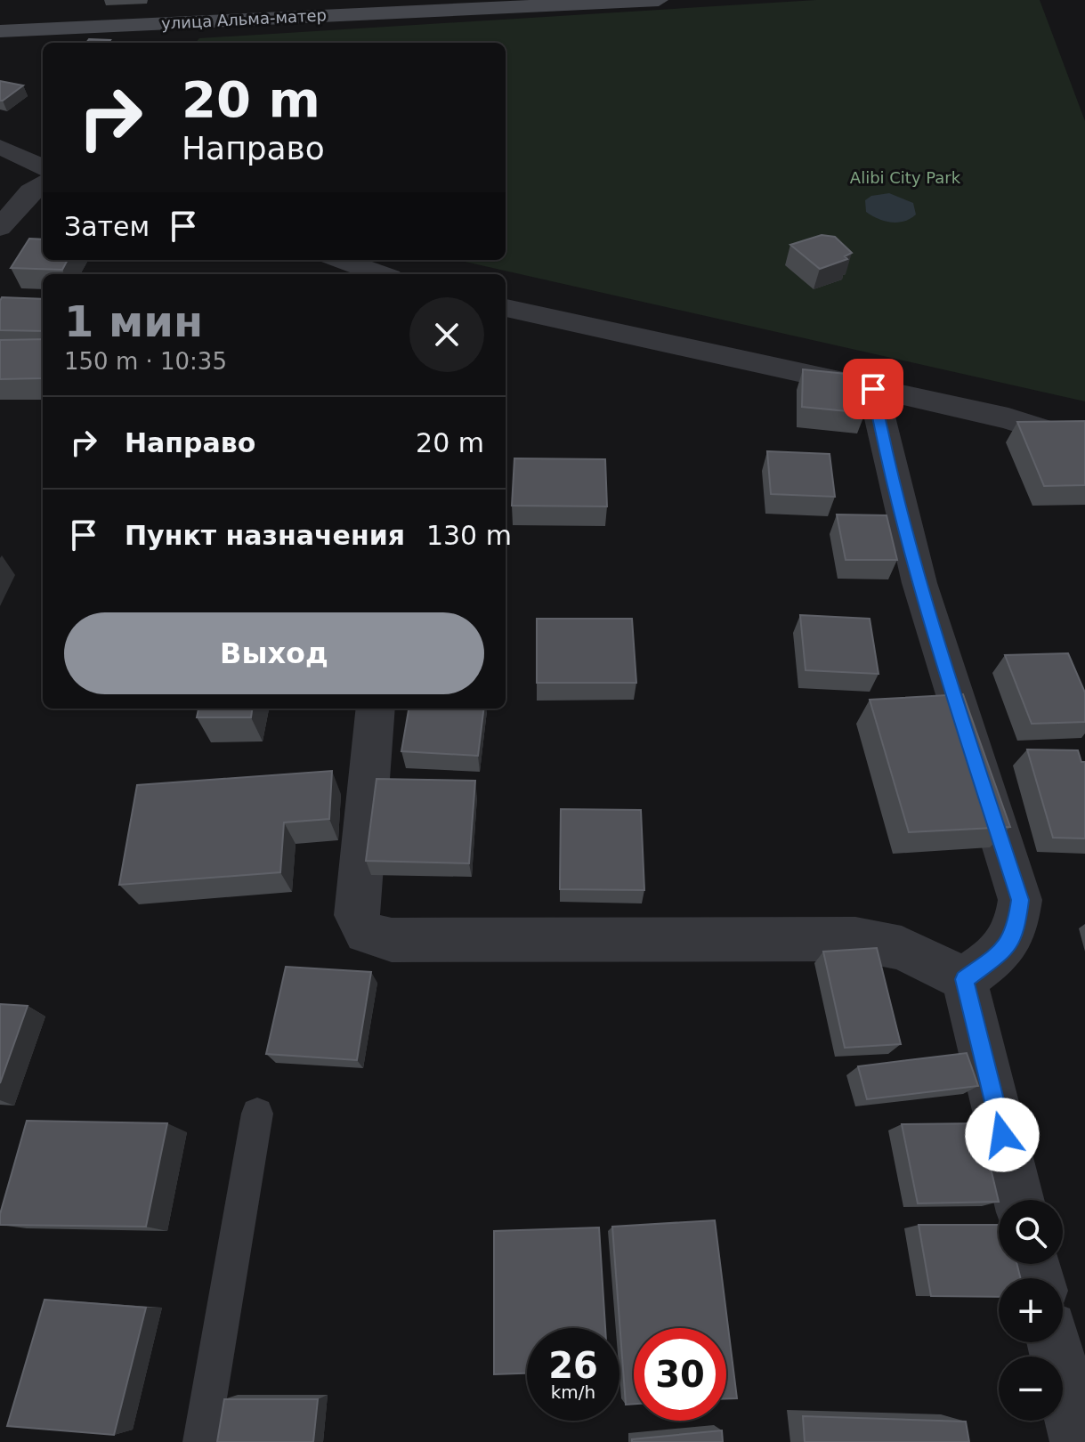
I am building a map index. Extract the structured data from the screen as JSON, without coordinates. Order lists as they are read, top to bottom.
{
  "streets": {
    "street": ["улица Альма-матер"]
  },
  "parks": ["Alibi City Park"],
  "page": {
    "turn": ["20 m", "Направо"],
    "then": "Затем",
    "heading": ["1 мин", "150 m · 10:35"],
    "list": [
      {
        "name": "Направо",
        "value": "20 m"
      },
      {
        "name": "Пункт назначения",
        "value": "130 m"
      }
    ],
    "buttons": "Выход",
    "map_buttons": ["+", "−"],
    "speed": "26 km/h",
    "limit": "30"
  }
}
